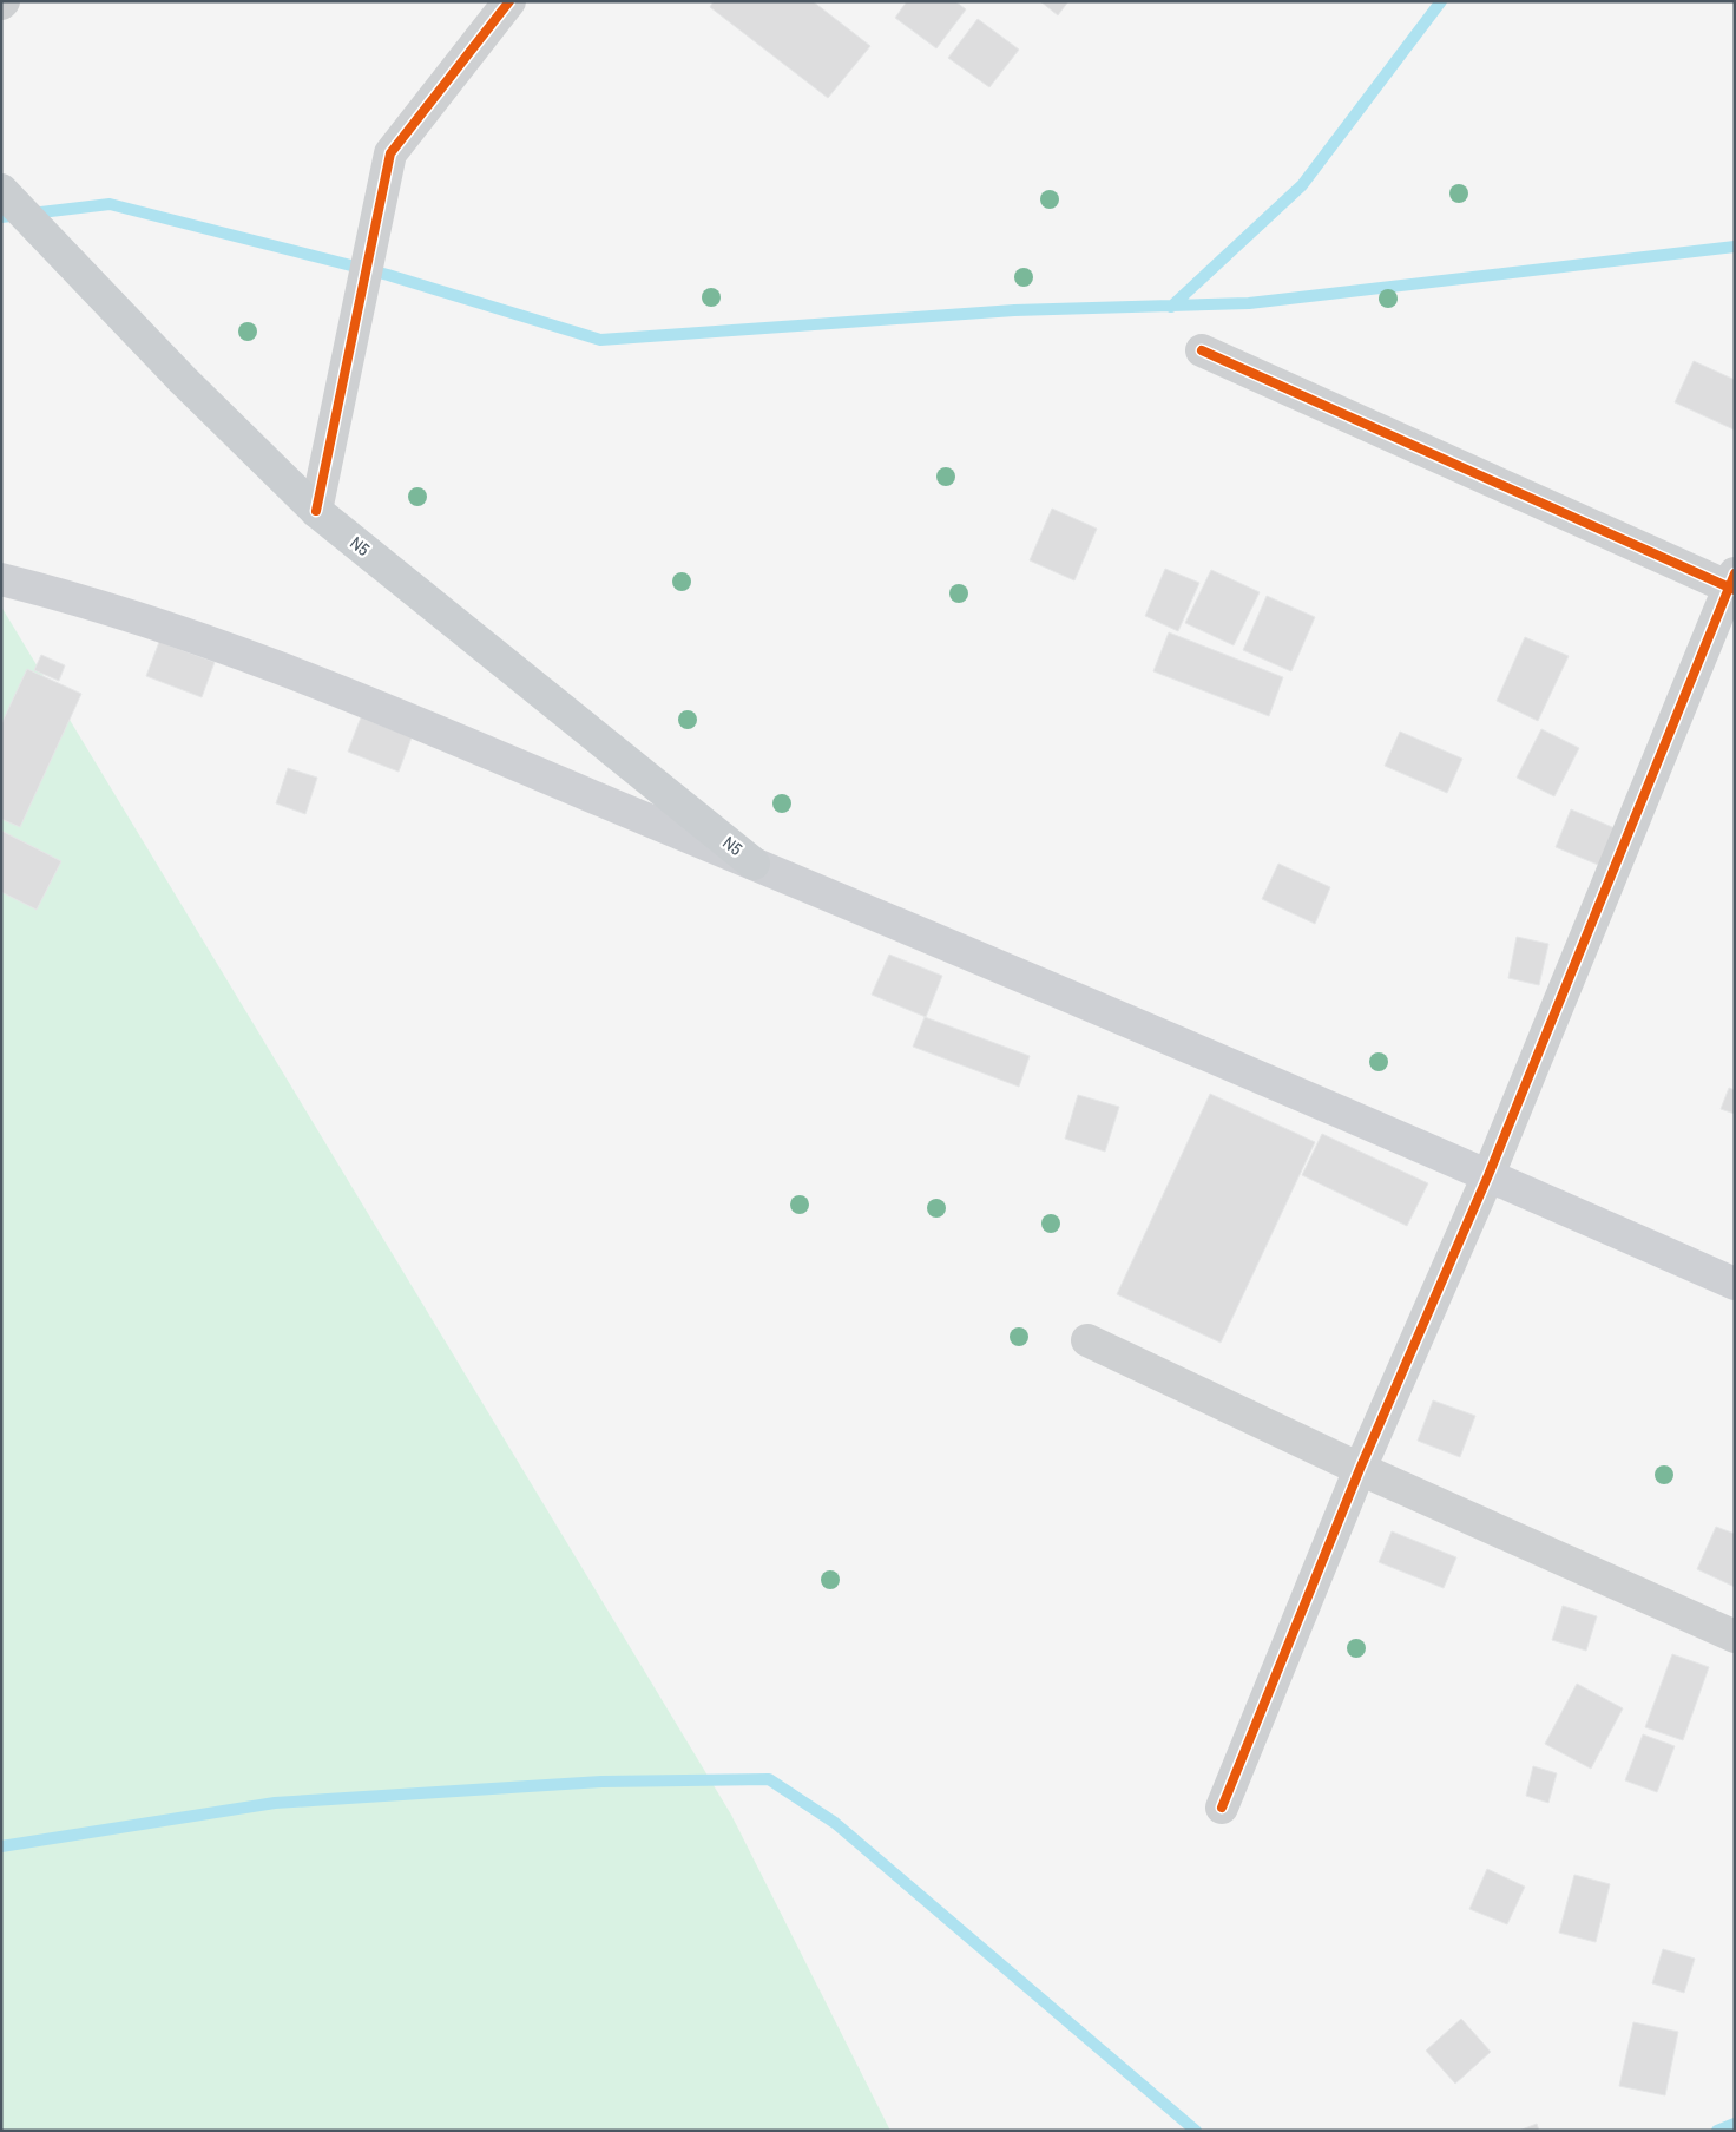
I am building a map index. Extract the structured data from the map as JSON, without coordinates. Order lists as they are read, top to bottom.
{
  "streets": {
    "main road": ["N5"]
  }
}
